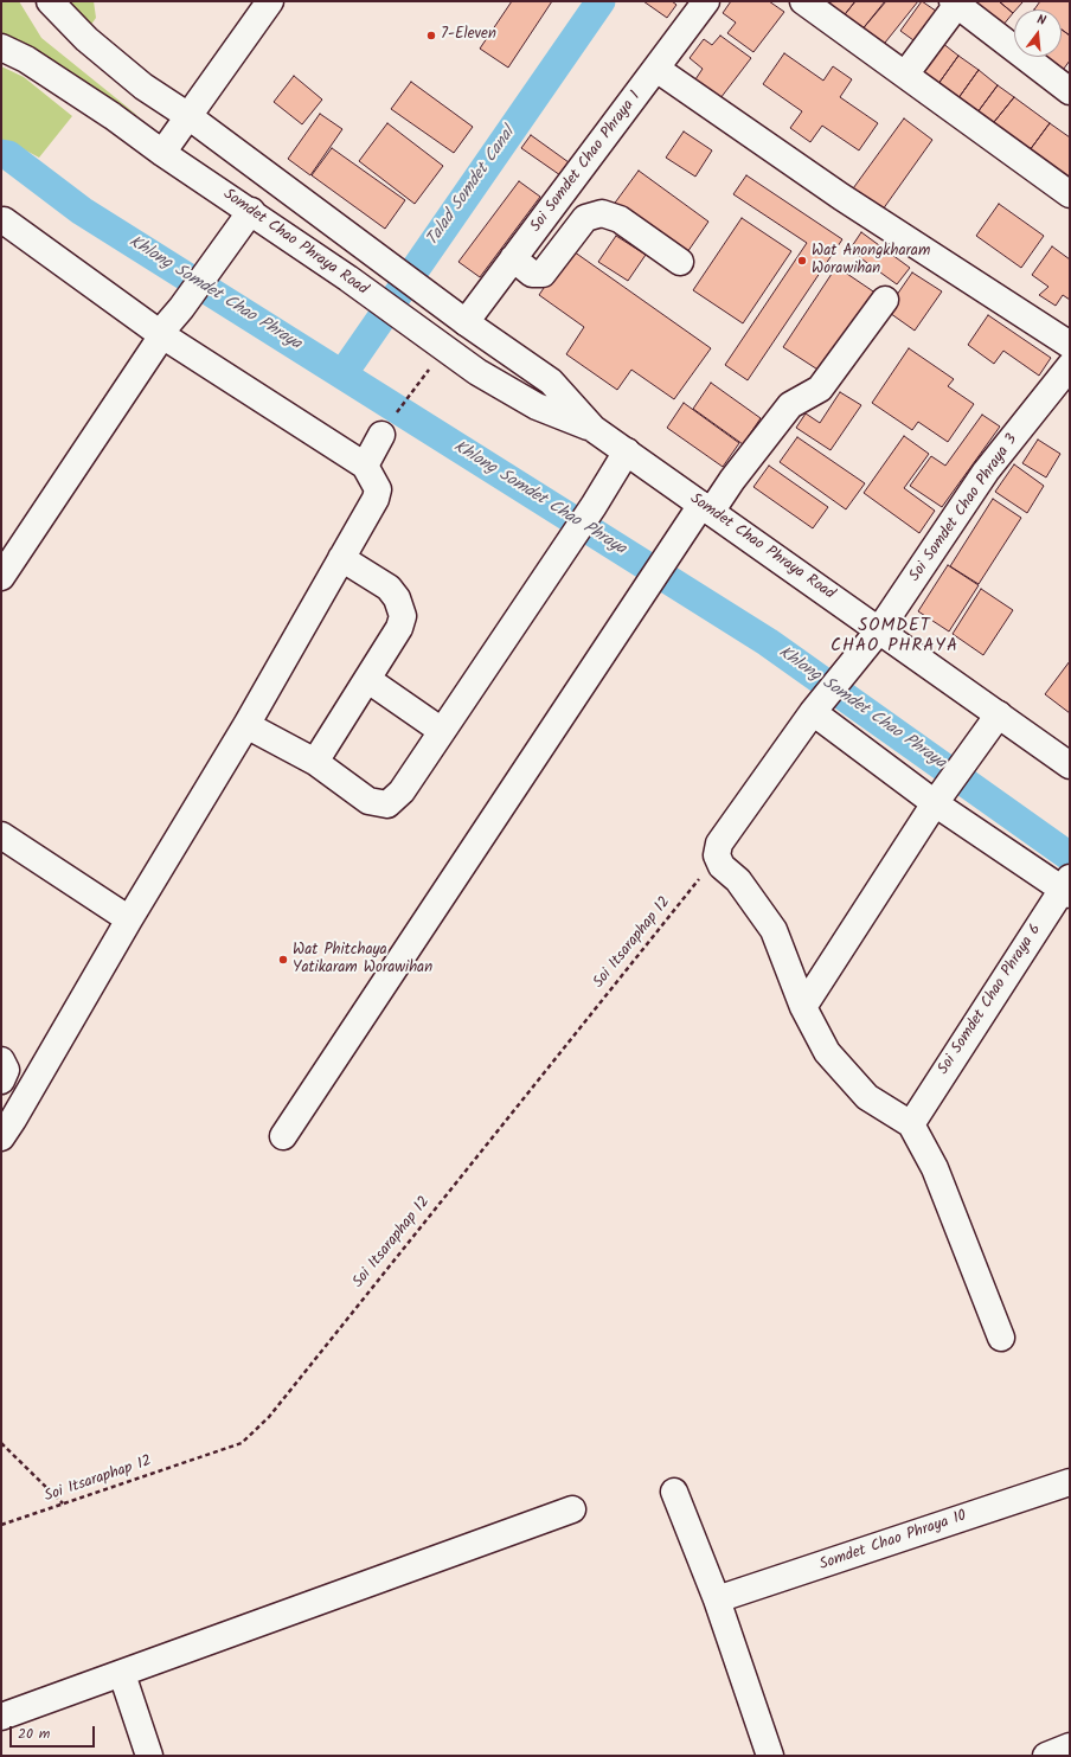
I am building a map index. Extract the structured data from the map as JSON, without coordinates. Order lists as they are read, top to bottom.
{
  "streets": {
    "street": [
      "Soi Somdet Chao Phraya 1",
      "Somdet Chao Phraya Road",
      "Soi Somdet Chao Phraya 3",
      "Soi Somdet Chao Phraya 6",
      "Somdet Chao Phraya 10"
    ],
    "path": ["Soi Itsaraphap 12"]
  },
  "crossings": [
    ["Soi Somdet Chao Phraya 1", "Somdet Chao Phraya Road"],
    ["Somdet Chao Phraya Road", "Soi Somdet Chao Phraya 3"],
    ["Soi Somdet Chao Phraya 3", "Soi Itsaraphap 12"]
  ],
  "districts": ["SOMDET CHAO PHRAYA"],
  "water": ["Talad Somdet Canal", "Khlong Somdet Chao Phraya"],
  "places": ["7-Eleven", "Wat Anongkharam Worawihan", "Wat Phitchaya Yatikaram Worawihan"],
  "scale_bar": "20 m",
  "north": "top"
}
